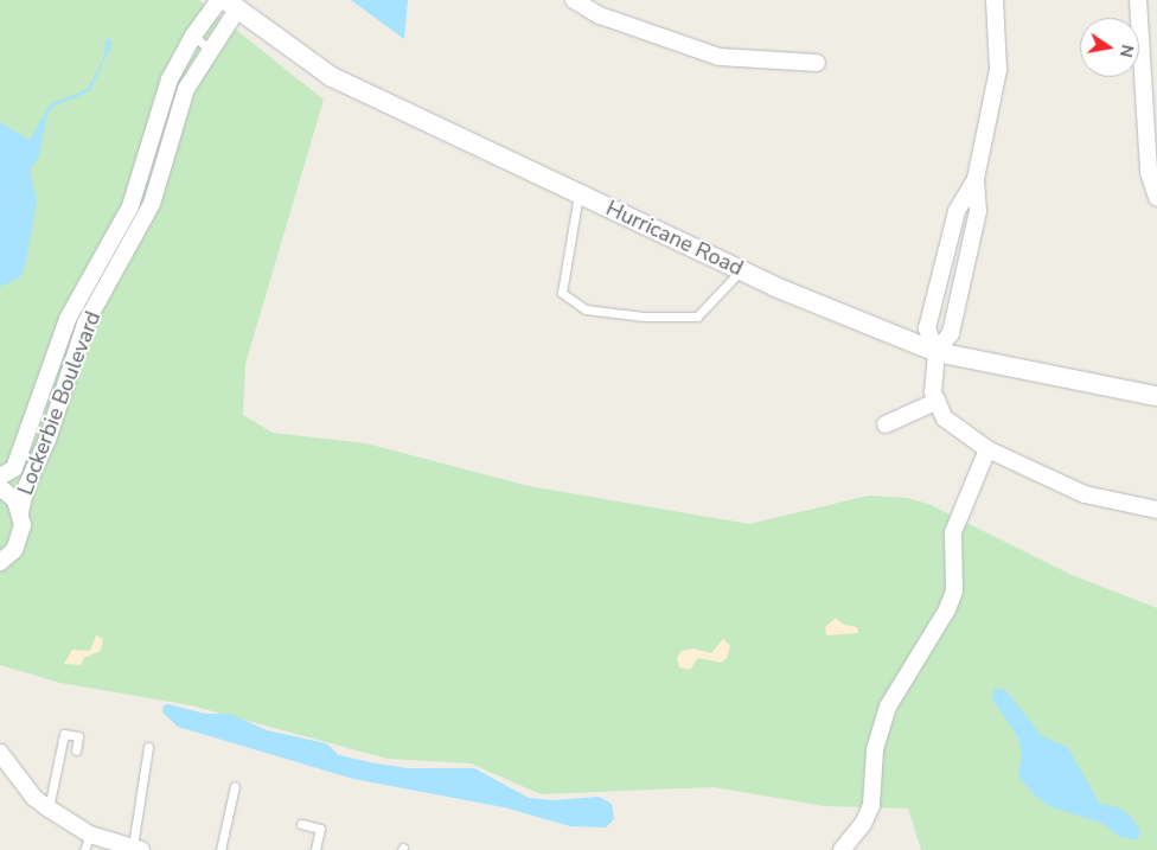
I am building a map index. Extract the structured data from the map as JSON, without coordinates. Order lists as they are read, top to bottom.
{
  "streets": {
    "street": ["Hurricane Road", "Lockerbie Boulevard"]
  },
  "crossings": [
    ["Hurricane Road", "Lockerbie Boulevard"]
  ],
  "north": "right"
}
